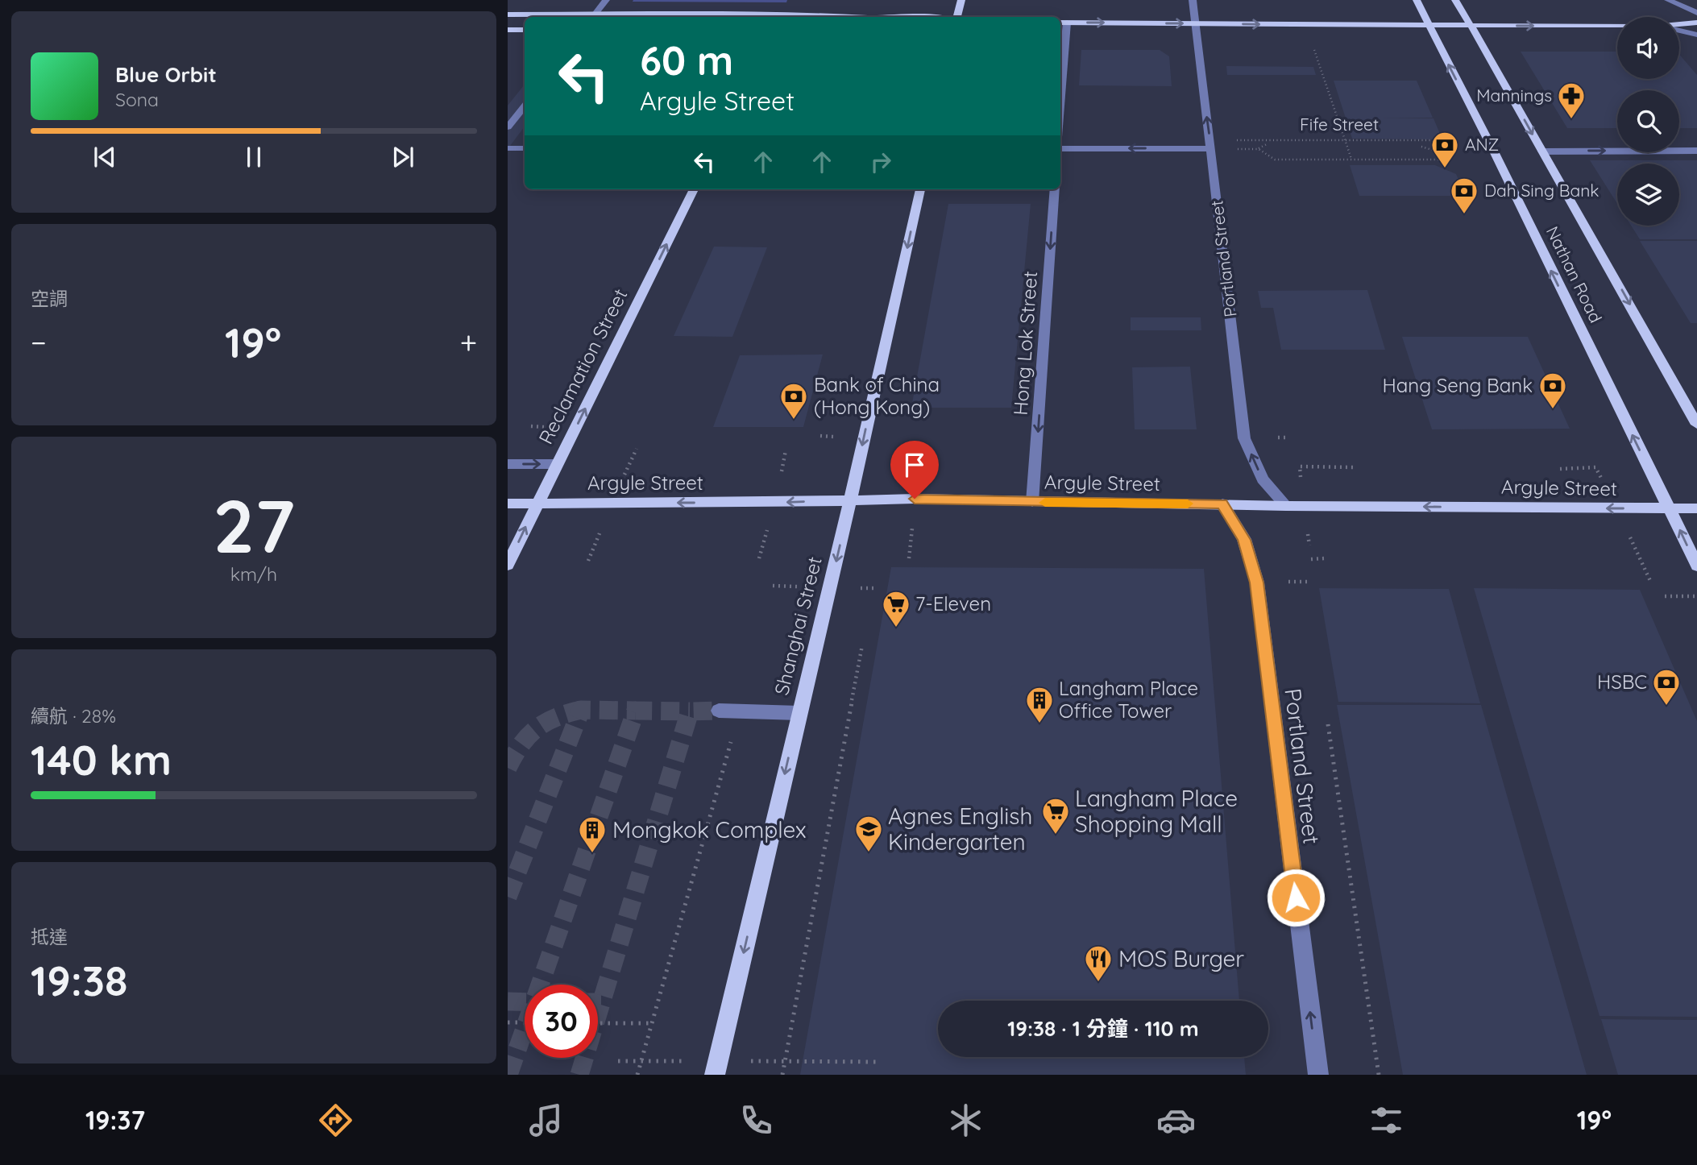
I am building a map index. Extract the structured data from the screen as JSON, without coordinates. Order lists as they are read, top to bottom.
{
  "streets": {
    "main road": [
      "Nathan Road",
      "Reclamation Street",
      "Argyle Street",
      "Shanghai Street"
    ],
    "street": ["Portland Street", "Hong Lok Street"],
    "path": ["Fife Street"]
  },
  "crossings": [
    ["Portland Street", "Argyle Street"],
    ["Nathan Road", "Argyle Street"],
    ["Hong Lok Street", "Argyle Street"],
    ["Reclamation Street", "Argyle Street"],
    ["Argyle Street", "Shanghai Street"]
  ],
  "one_way": [
    "Portland Street",
    "Hong Lok Street",
    "Reclamation Street",
    "Argyle Street",
    "Shanghai Street"
  ],
  "places": {
    "pharmacy": ["Mannings"],
    "bank": [
      "ANZ",
      "Dah Sing Bank",
      "Hang Seng Bank",
      "Bank of China (Hong Kong)",
      "HSBC"
    ],
    "supermarket": ["7-Eleven", "Langham Place Shopping Mall"],
    "building": ["Langham Place Office Tower", "Mongkok Complex"],
    "school or university": ["Agnes English Kindergarten"],
    "restaurant": ["MOS Burger"]
  },
  "page": {
    "turn": ["60 m", "Argyle Street"],
    "song": ["Blue Orbit", "Sona"],
    "tile": [
      "空調",
      ["27", "km/h"],
      ["續航 · 28%", "140 km"],
      ["抵達", "19:38"]
    ],
    "heat": ["−", "19°", "+"],
    "limit": "30",
    "trip": "19:38 · 1 分鐘 · 110 m",
    "tabs": ["19:37", "19°"]
  }
}
